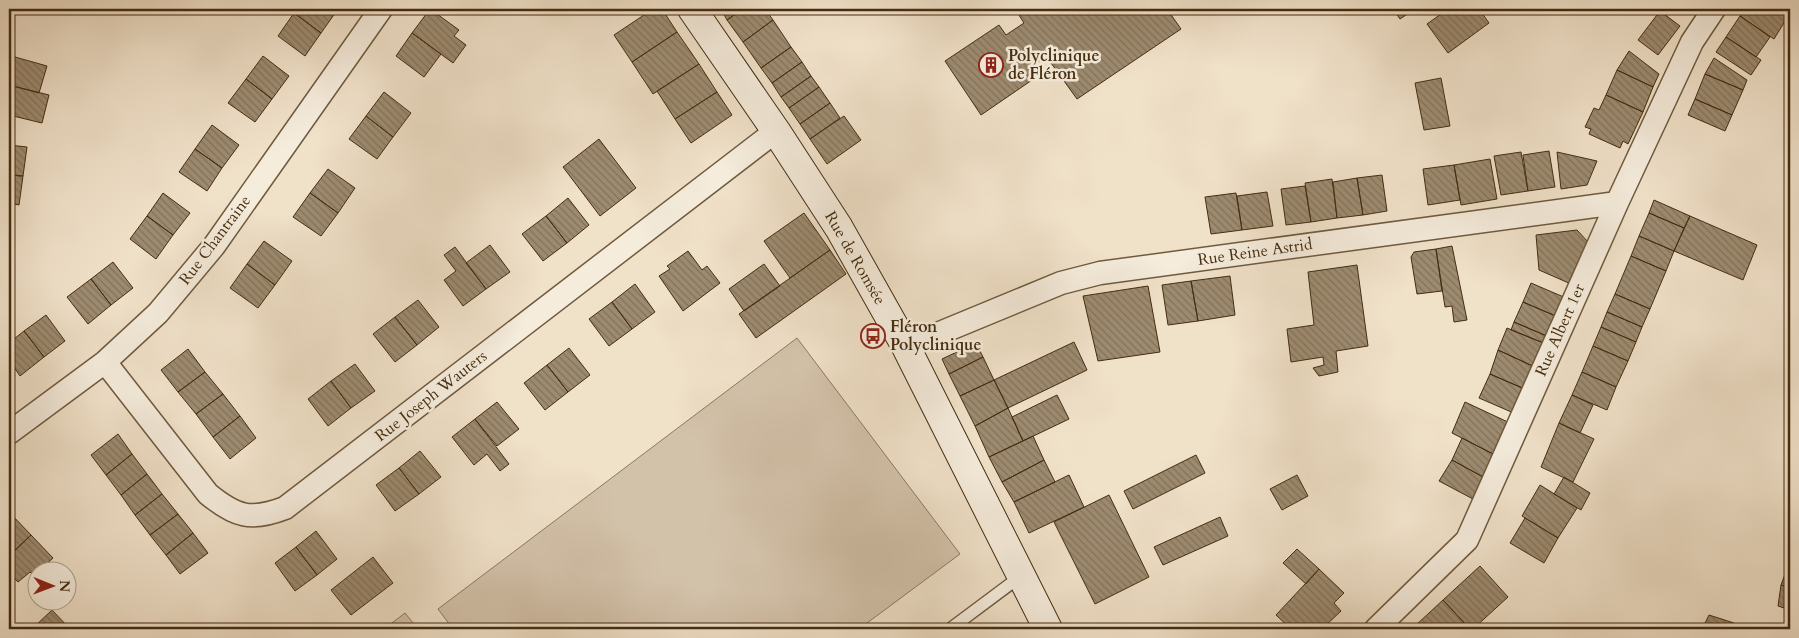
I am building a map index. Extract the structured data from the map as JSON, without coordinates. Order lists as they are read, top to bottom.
{
  "streets": {
    "main road": ["Rue de Romsée"],
    "street": [
      "Rue Chantraine",
      "Rue Reine Astrid",
      "Rue Albert 1er",
      "Rue Joseph Wauters"
    ]
  },
  "crossings": [
    ["Rue Chantraine", "Rue Joseph Wauters"],
    ["Rue Reine Astrid", "Rue de Romsée"],
    ["Rue Reine Astrid", "Rue Albert 1er"],
    ["Rue de Romsée", "Rue Joseph Wauters"]
  ],
  "places": {
    "building": ["Polyclinique de Fléron"],
    "bus stop": ["Fléron Polyclinique"]
  },
  "north": "right"
}
